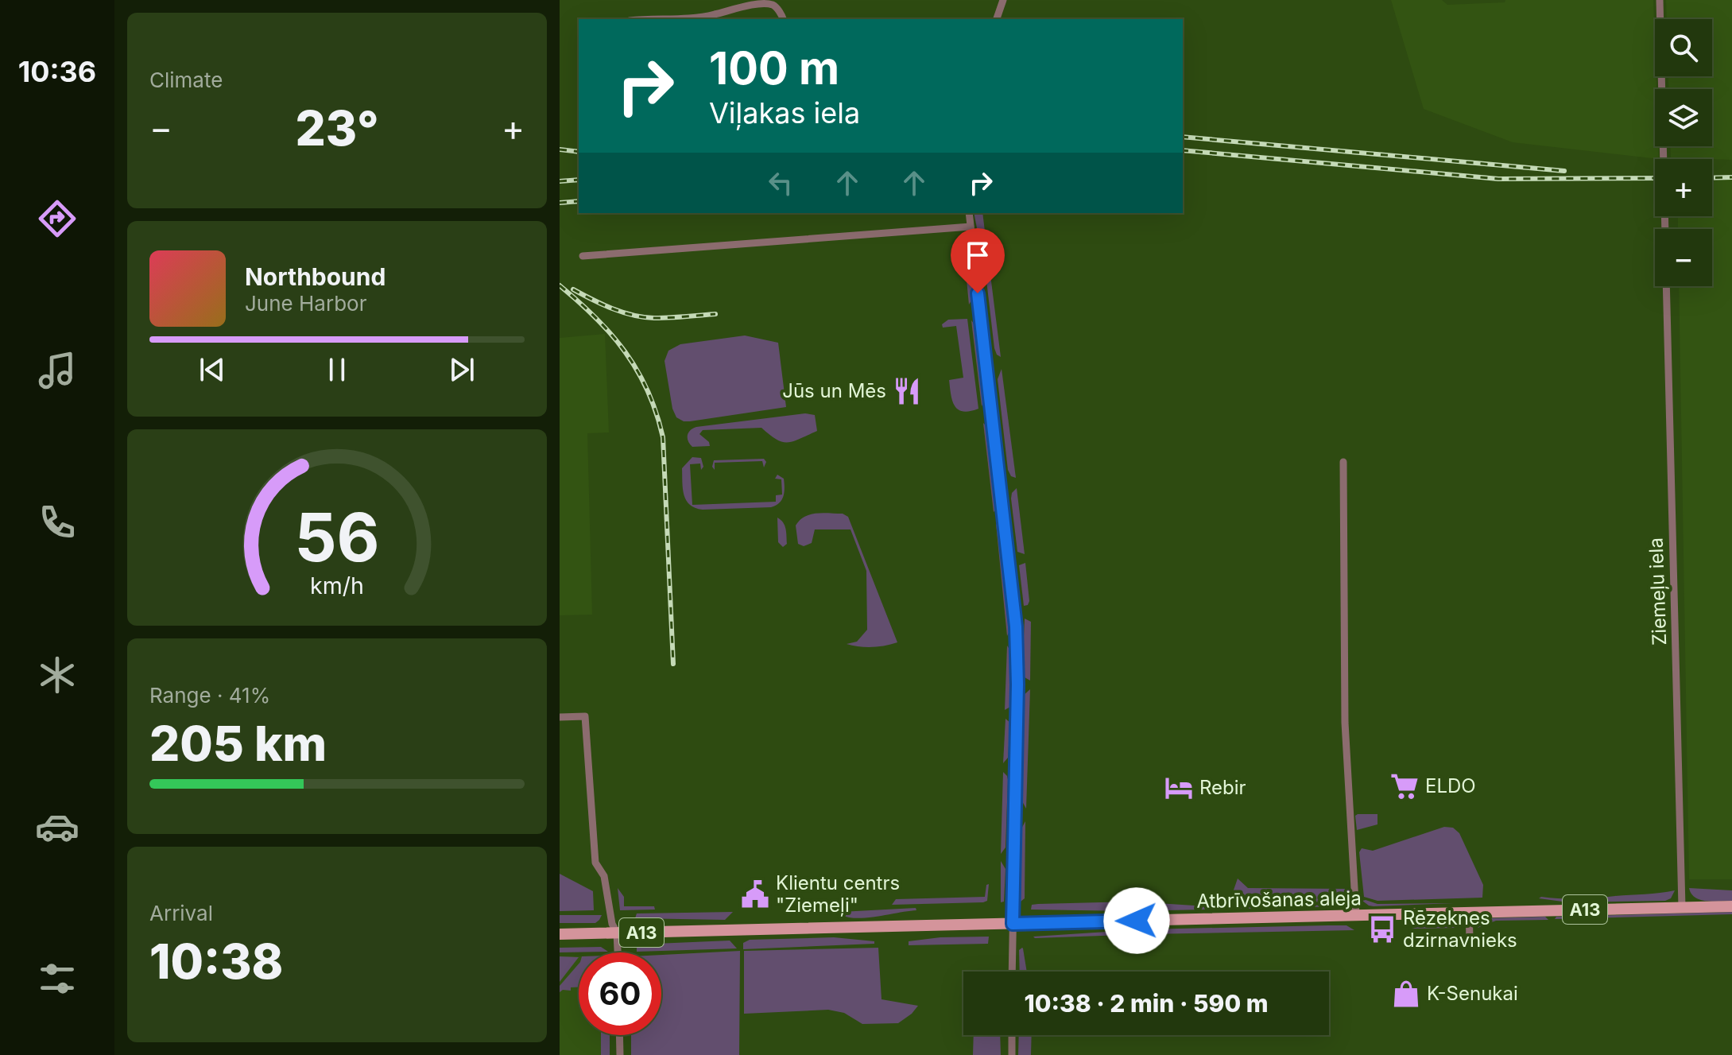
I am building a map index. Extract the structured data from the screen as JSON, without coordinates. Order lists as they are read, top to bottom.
{
  "streets": {
    "main road": ["Atbrīvošanas aleja", "A13"],
    "street": ["Ziemeļu iela"]
  },
  "crossings": [
    ["Ziemeļu iela", "Atbrīvošanas aleja"]
  ],
  "places": {
    "restaurant": ["Jūs un Mēs"],
    "supermarket": ["ELDO"],
    "hotel": ["Rebir"],
    "public building": ["Klientu centrs \"Ziemeļi\""],
    "bus stop": ["Rēzeknes dzirnavnieks"],
    "shop": ["K-Senukai"]
  },
  "page": {
    "tabs": "10:36",
    "tile": [
      "Climate",
      ["Range · 41%", "205 km"],
      ["Arrival", "10:38"]
    ],
    "map_buttons": ["+", "−"],
    "turn": ["100 m", "Viļakas iela"],
    "heat": ["−", "23°", "+"],
    "song": ["Northbound", "June Harbor"],
    "limit": "60",
    "trip": "10:38 · 2 min · 590 m",
    "gauge": ["56", "km/h"]
  }
}
